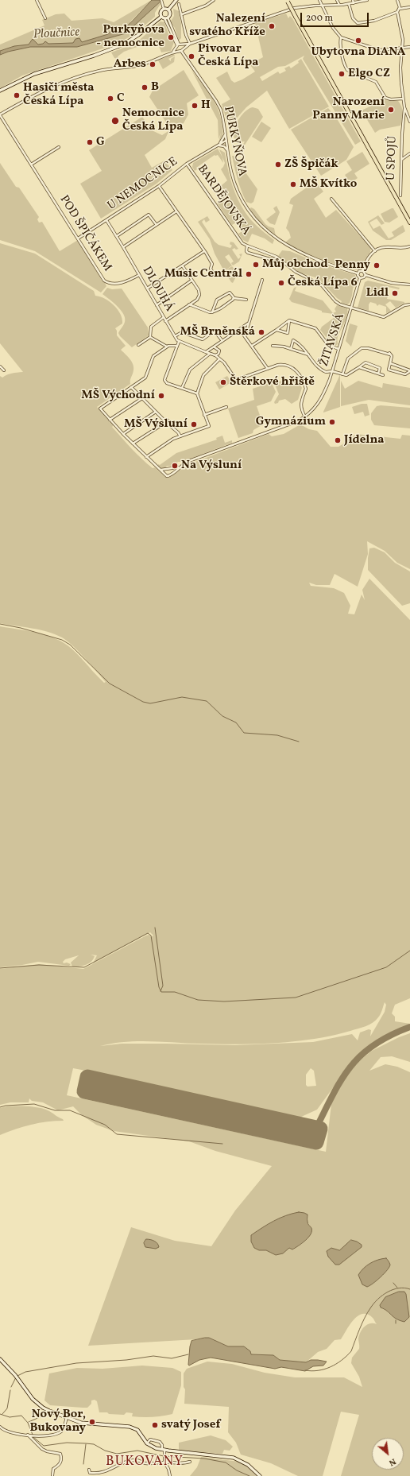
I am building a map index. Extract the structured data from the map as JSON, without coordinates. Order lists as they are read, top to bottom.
{
  "streets": {
    "street": [
      "PURKYŇOVA",
      "U SPOJŮ",
      "U NEMOCNICE",
      "BARDĚJOVSKÁ",
      "POD ŠPIČÁKEM",
      "DLOUHÁ",
      "ŽITAVSKÁ"
    ]
  },
  "crossings": [
    ["PURKYŇOVA", "U NEMOCNICE"],
    ["PURKYŇOVA", "ŽITAVSKÁ"],
    ["U NEMOCNICE", "BARDĚJOVSKÁ"],
    ["U NEMOCNICE", "POD ŠPIČÁKEM"],
    ["U NEMOCNICE", "DLOUHÁ"],
    ["BARDĚJOVSKÁ", "ŽITAVSKÁ"],
    ["POD ŠPIČÁKEM", "DLOUHÁ"]
  ],
  "districts": ["BUKOVANY"],
  "water": ["Ploučnice"],
  "places": [
    "Nalezení svatého Kříže",
    "Purkyňova - nemocnice",
    "Ubytovna DiANA",
    "Pivovar Česká Lípa",
    "Arbes",
    "Elgo CZ",
    "B",
    "Hasiči města Česká Lípa",
    "C",
    "H",
    "Narození Panny Marie",
    "Nemocnice Česká Lípa",
    "G",
    "ZŠ Špičák",
    "MŠ Kvítko",
    "Můj obchod",
    "Penny",
    "Music Centrál",
    "Česká Lípa 6",
    "Lidl",
    "MŠ Brněnská",
    "Štěrkové hřiště",
    "MŠ Východní",
    "Gymnázium",
    "MŠ Výsluní",
    "Jídelna",
    "Na Výsluní",
    "Nový Bor, Bukovany",
    "svatý Josef"
  ],
  "scale_bar": "200 m",
  "north": "bottom right"
}
